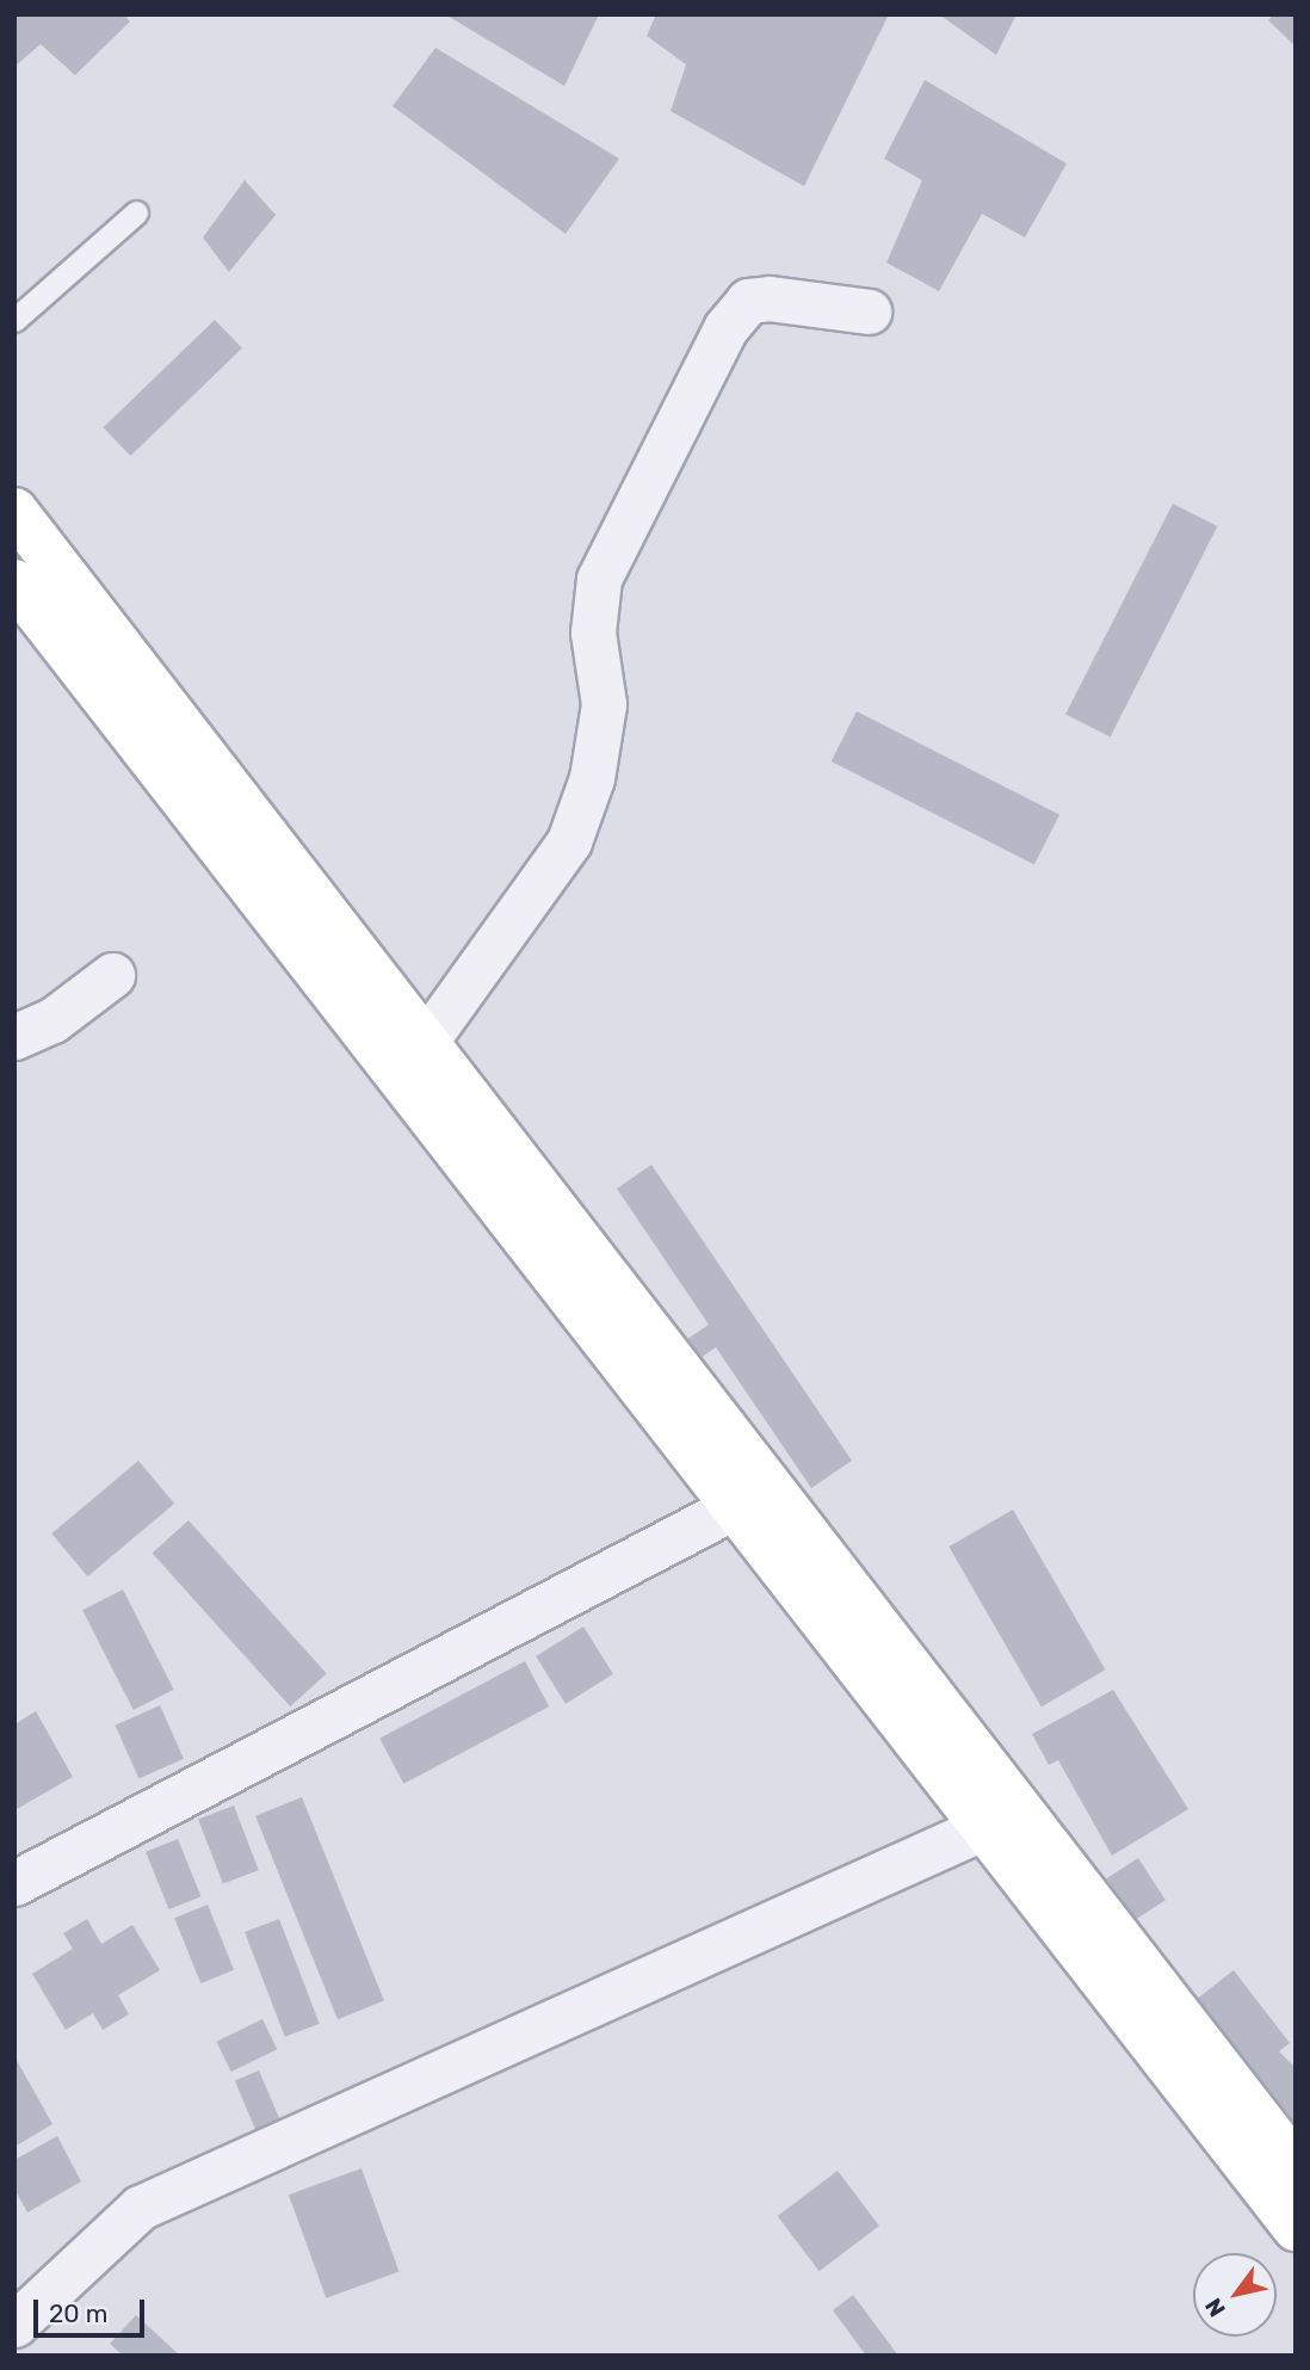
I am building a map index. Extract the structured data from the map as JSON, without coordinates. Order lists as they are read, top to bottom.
{
  "scale_bar": "20 m",
  "north": "bottom left"
}
